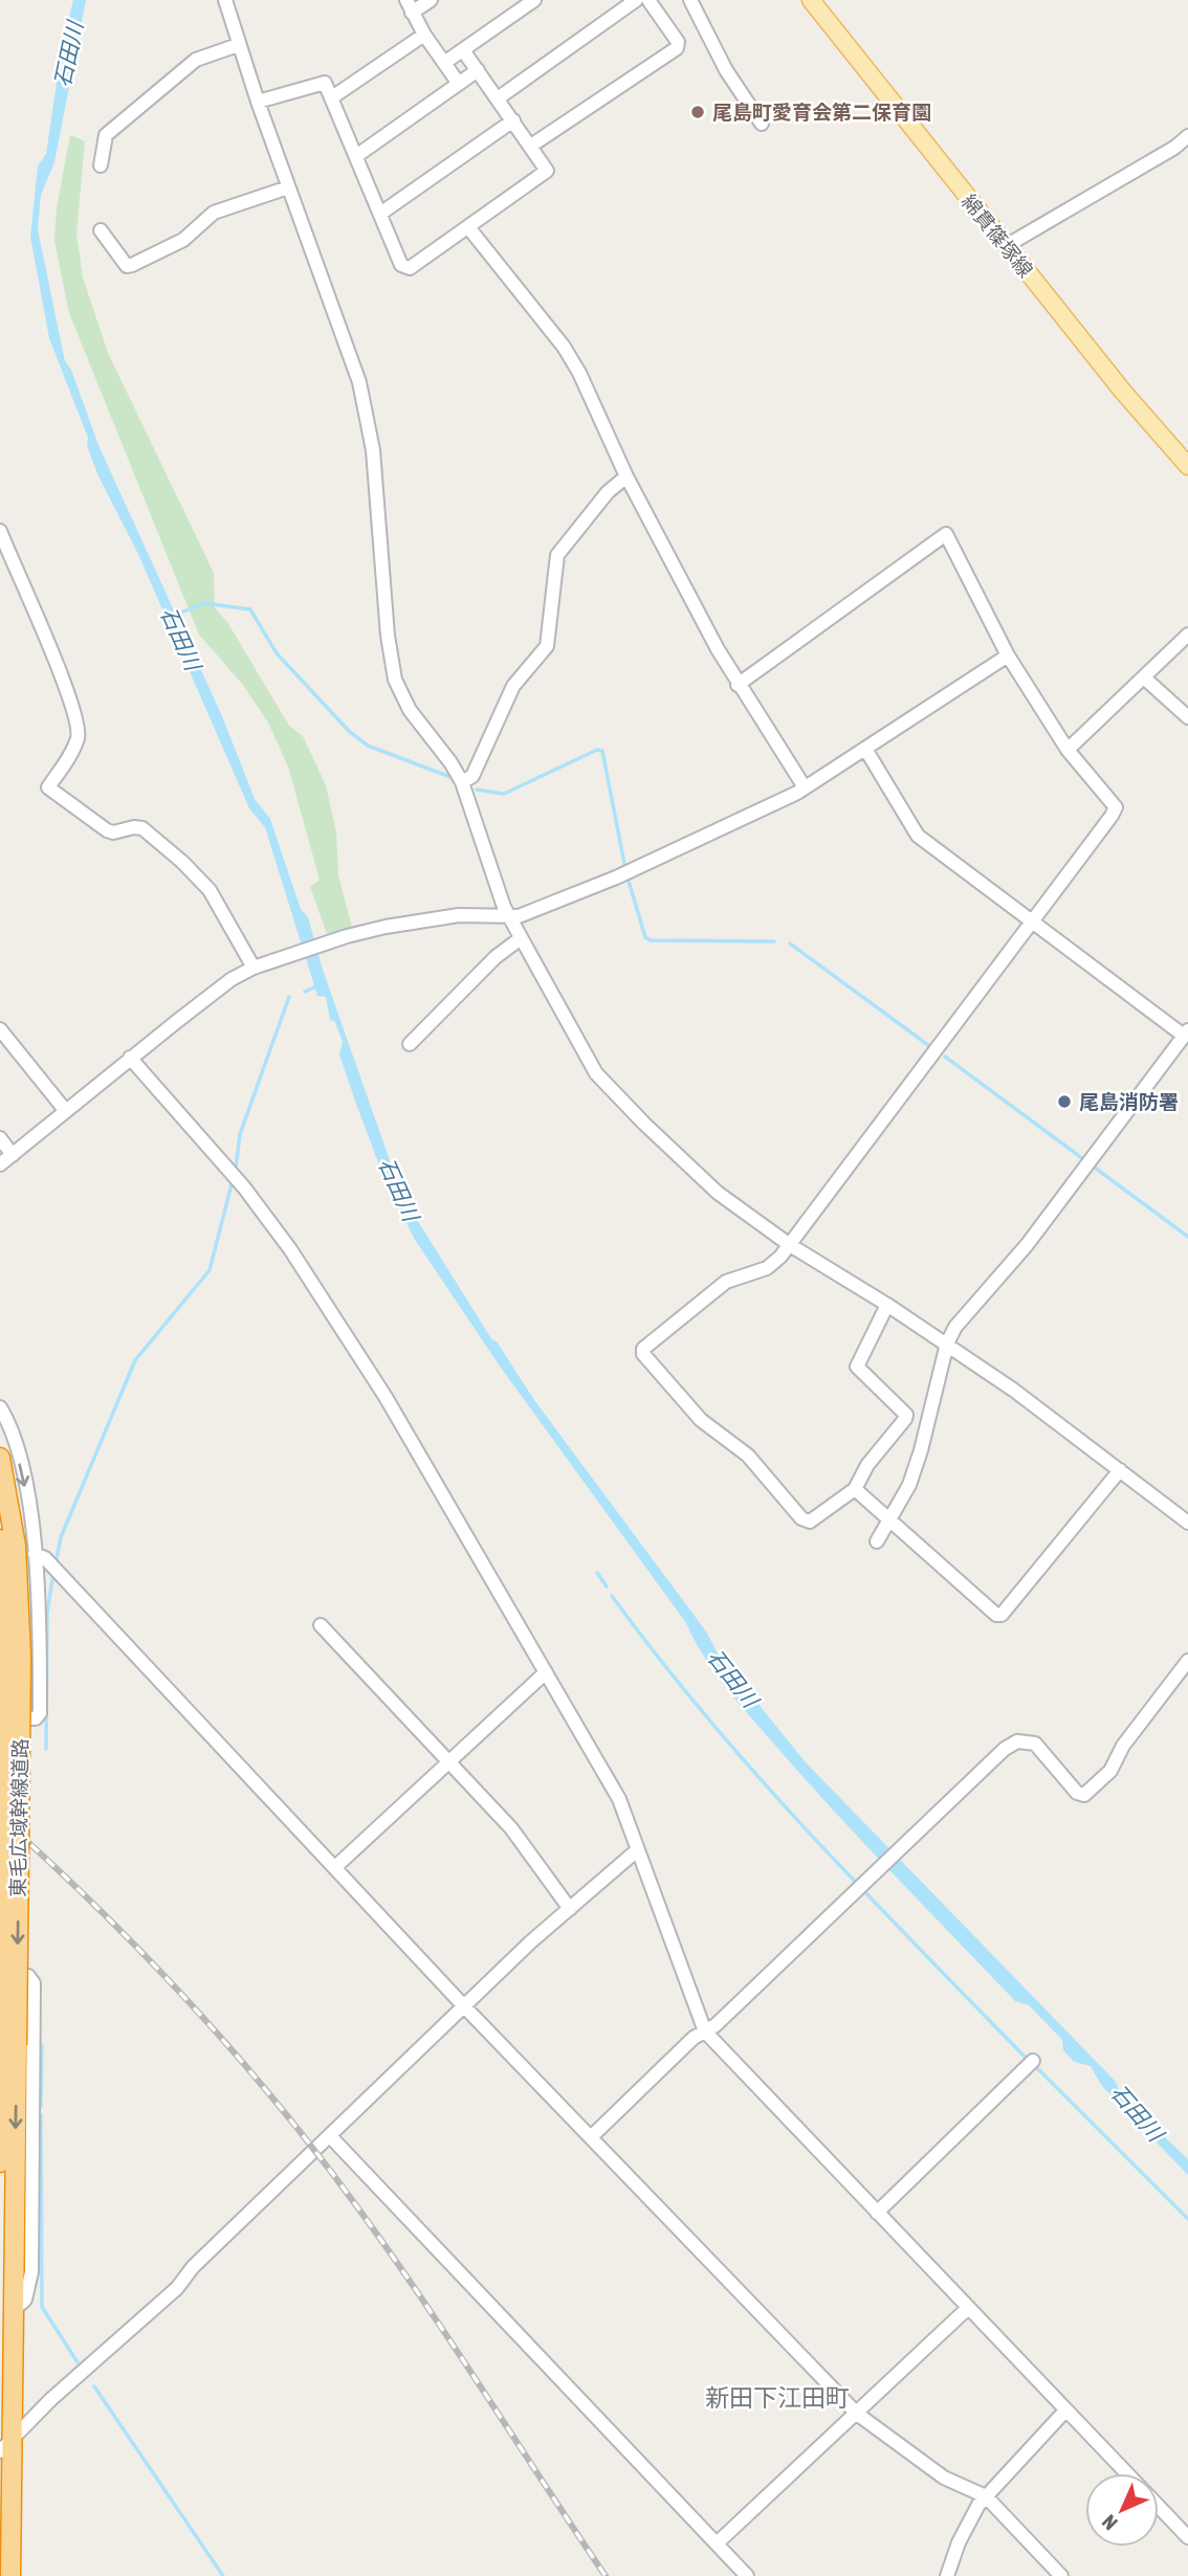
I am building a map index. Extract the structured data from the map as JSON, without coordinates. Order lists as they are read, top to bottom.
{
  "streets": {
    "highway": ["東毛広域幹線道路"],
    "main road": ["綿貫篠塚線"]
  },
  "districts": ["新田下江田町"],
  "water": ["石田川"],
  "places": ["尾島町愛育会第二保育園", "尾島消防署"],
  "north": "bottom left"
}
